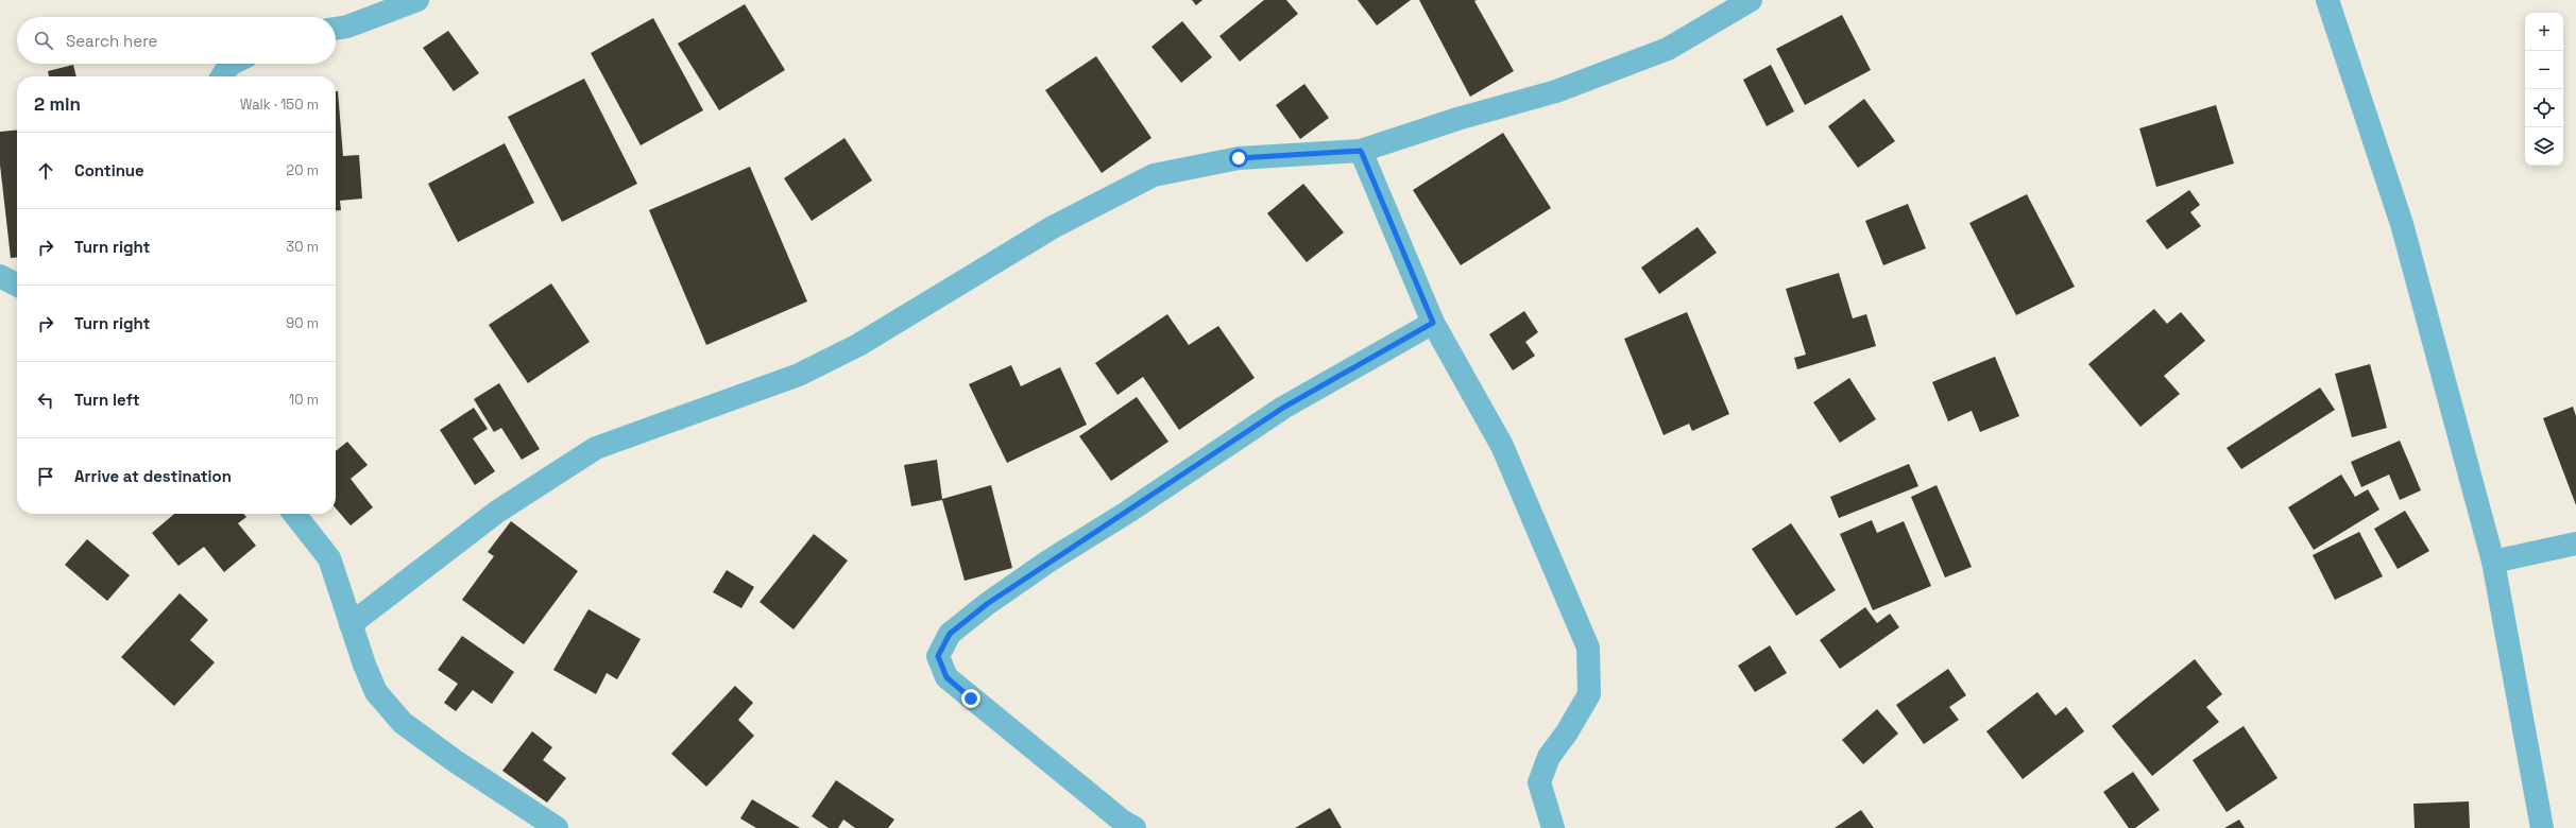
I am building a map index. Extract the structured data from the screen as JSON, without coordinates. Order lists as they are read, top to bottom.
{
  "page": {
    "map_buttons": ["+", "−"],
    "search": "Search here",
    "heading": ["2 min", "Walk · 150 m"],
    "list": [
      ["Continue", "20 m"],
      ["Turn right", "30 m"],
      ["Turn right", "90 m"],
      ["Turn left", "10 m"],
      "Arrive at destination"
    ]
  }
}
